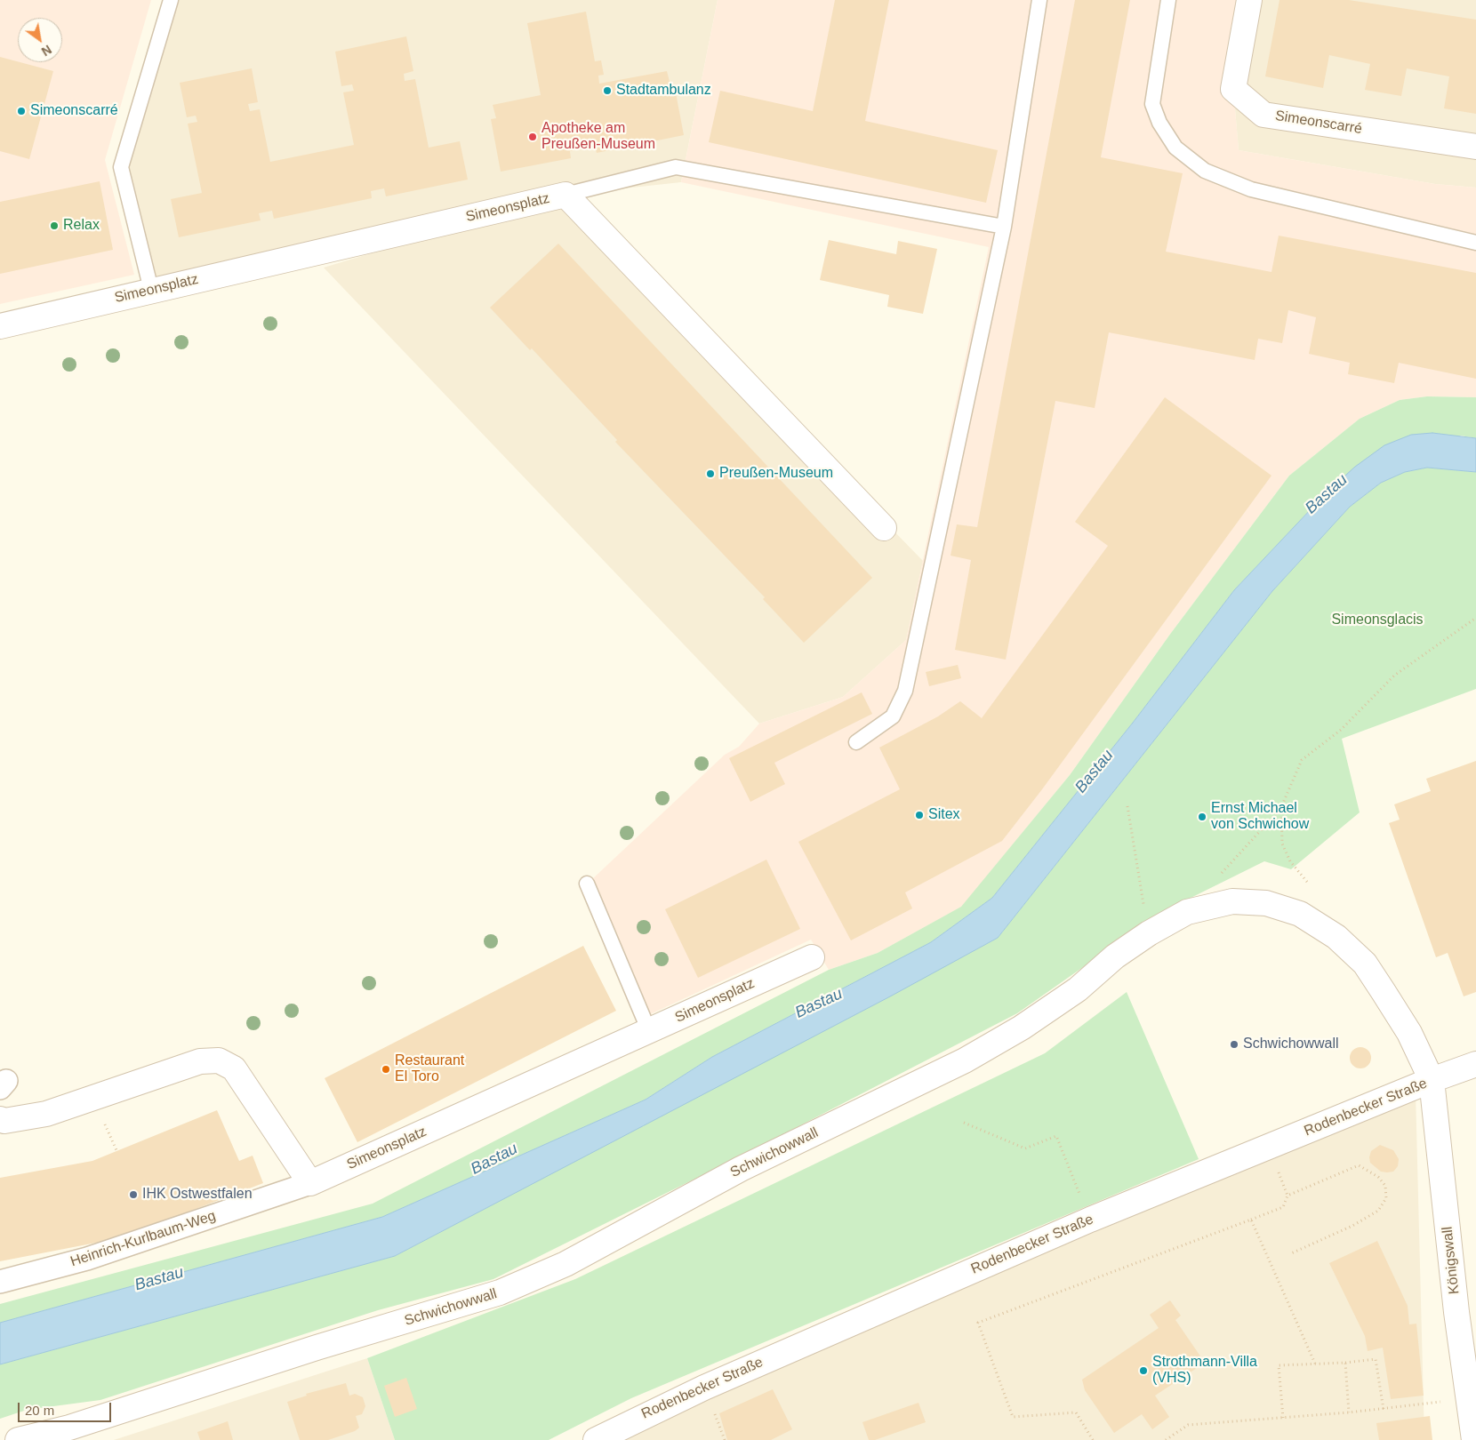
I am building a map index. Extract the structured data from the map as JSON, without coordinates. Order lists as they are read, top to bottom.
{
  "streets": {
    "street": [
      "Simeonscarré",
      "Simeonsplatz",
      "Rodenbecker Straße",
      "Schwichowwall",
      "Heinrich-Kurlbaum-Weg",
      "Königswall"
    ]
  },
  "crossings": [
    ["Simeonsplatz", "Heinrich-Kurlbaum-Weg"],
    ["Rodenbecker Straße", "Schwichowwall"],
    ["Rodenbecker Straße", "Königswall"],
    ["Schwichowwall", "Königswall"]
  ],
  "water": ["Bastau"],
  "parks": ["Simeonsglacis"],
  "places": [
    "Stadtambulanz",
    "Simeonscarré",
    "Apotheke am Preußen-Museum",
    "Relax",
    "Preußen-Museum",
    "Sitex",
    "Ernst Michael von Schwichow",
    "Schwichowwall",
    "Restaurant El Toro",
    "IHK Ostwestfalen",
    "Strothmann-Villa (VHS)"
  ],
  "scale_bar": "20 m",
  "north": "bottom right"
}
